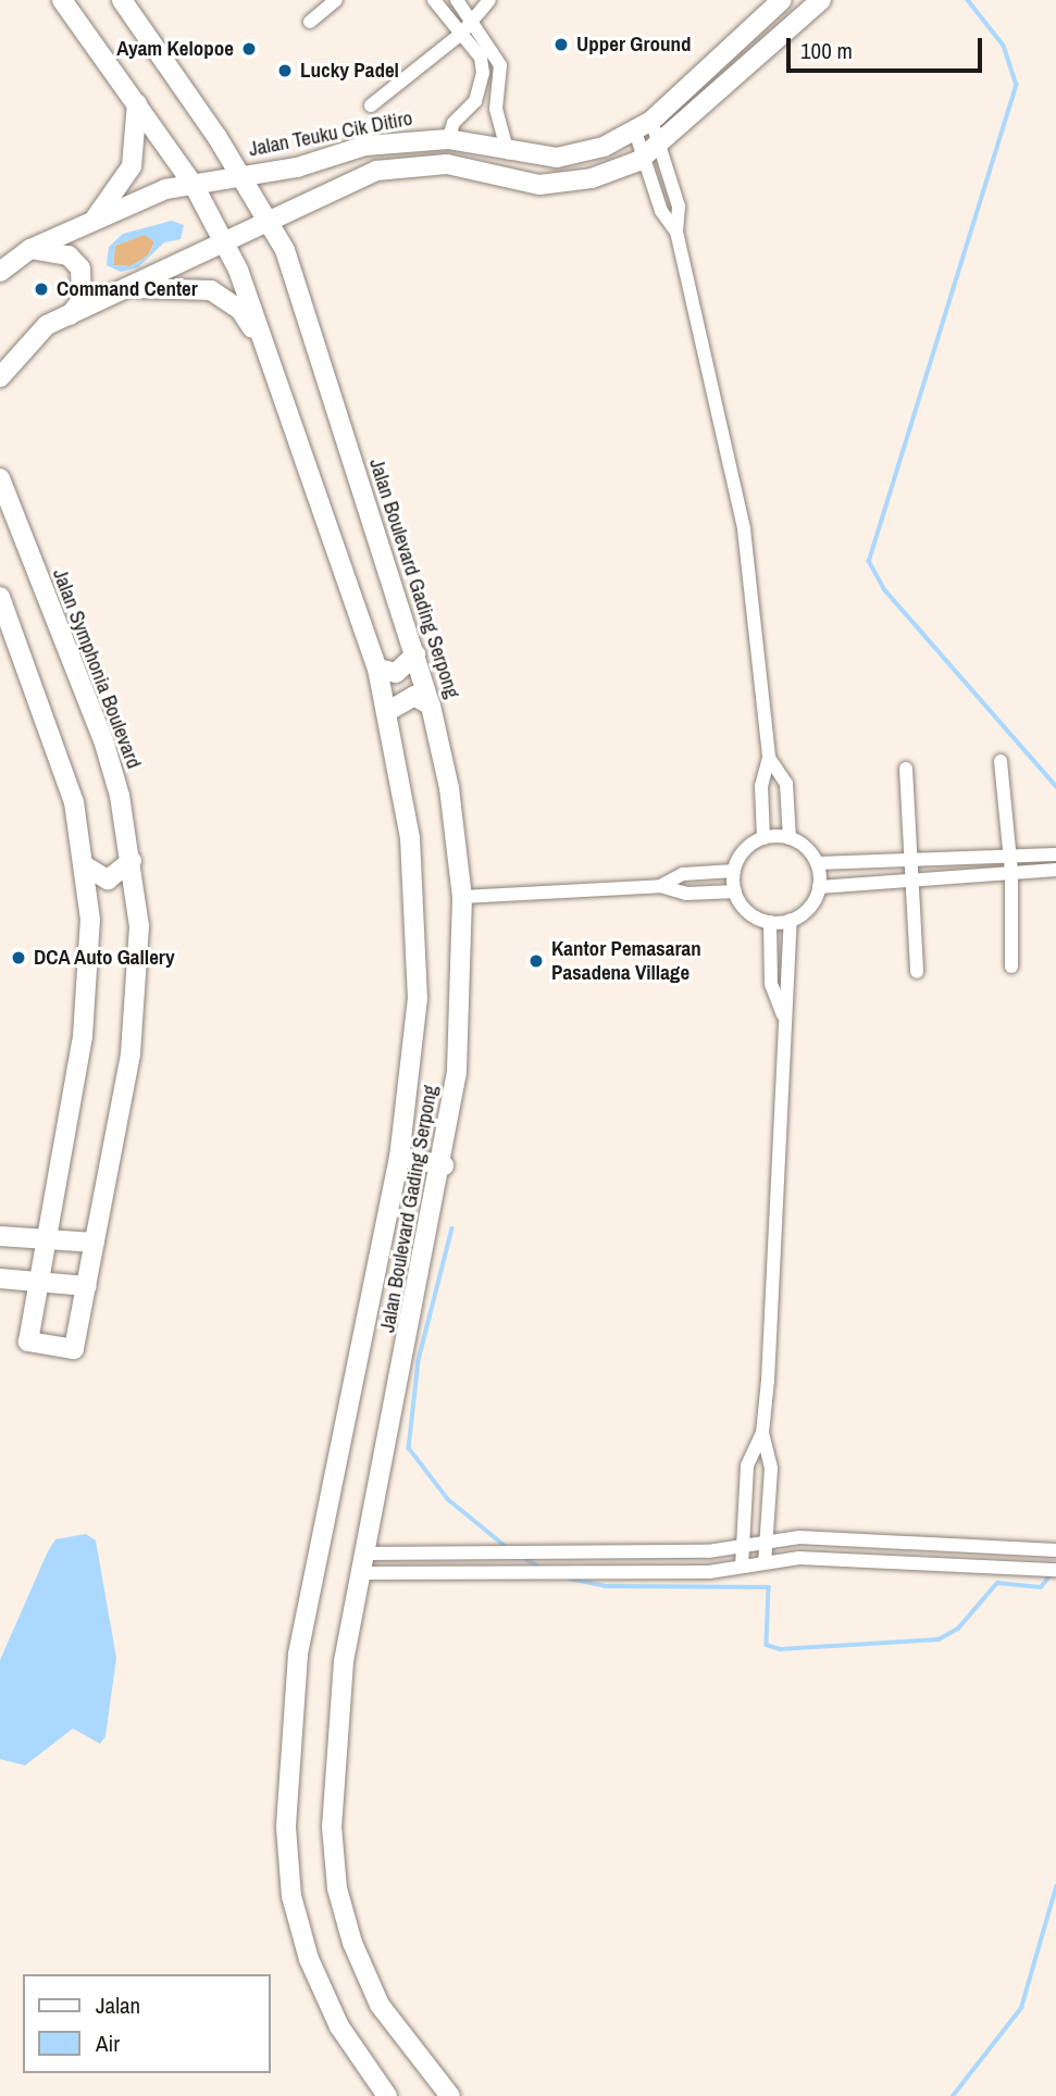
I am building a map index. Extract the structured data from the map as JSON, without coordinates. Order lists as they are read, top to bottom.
{
  "streets": {
    "main road": ["Jalan Teuku Cik Ditiro", "Jalan Boulevard Gading Serpong", "Jalan Symphonia Boulevard"]
  },
  "crossings": [
    ["Jalan Teuku Cik Ditiro", "Jalan Boulevard Gading Serpong"]
  ],
  "places": [
    "Upper Ground",
    "Ayam Kelopoe",
    "Lucky Padel",
    "Command Center",
    "DCA Auto Gallery",
    "Kantor Pemasaran Pasadena Village"
  ],
  "legend": ["Jalan", "Air"],
  "scale_bar": "100 m"
}
